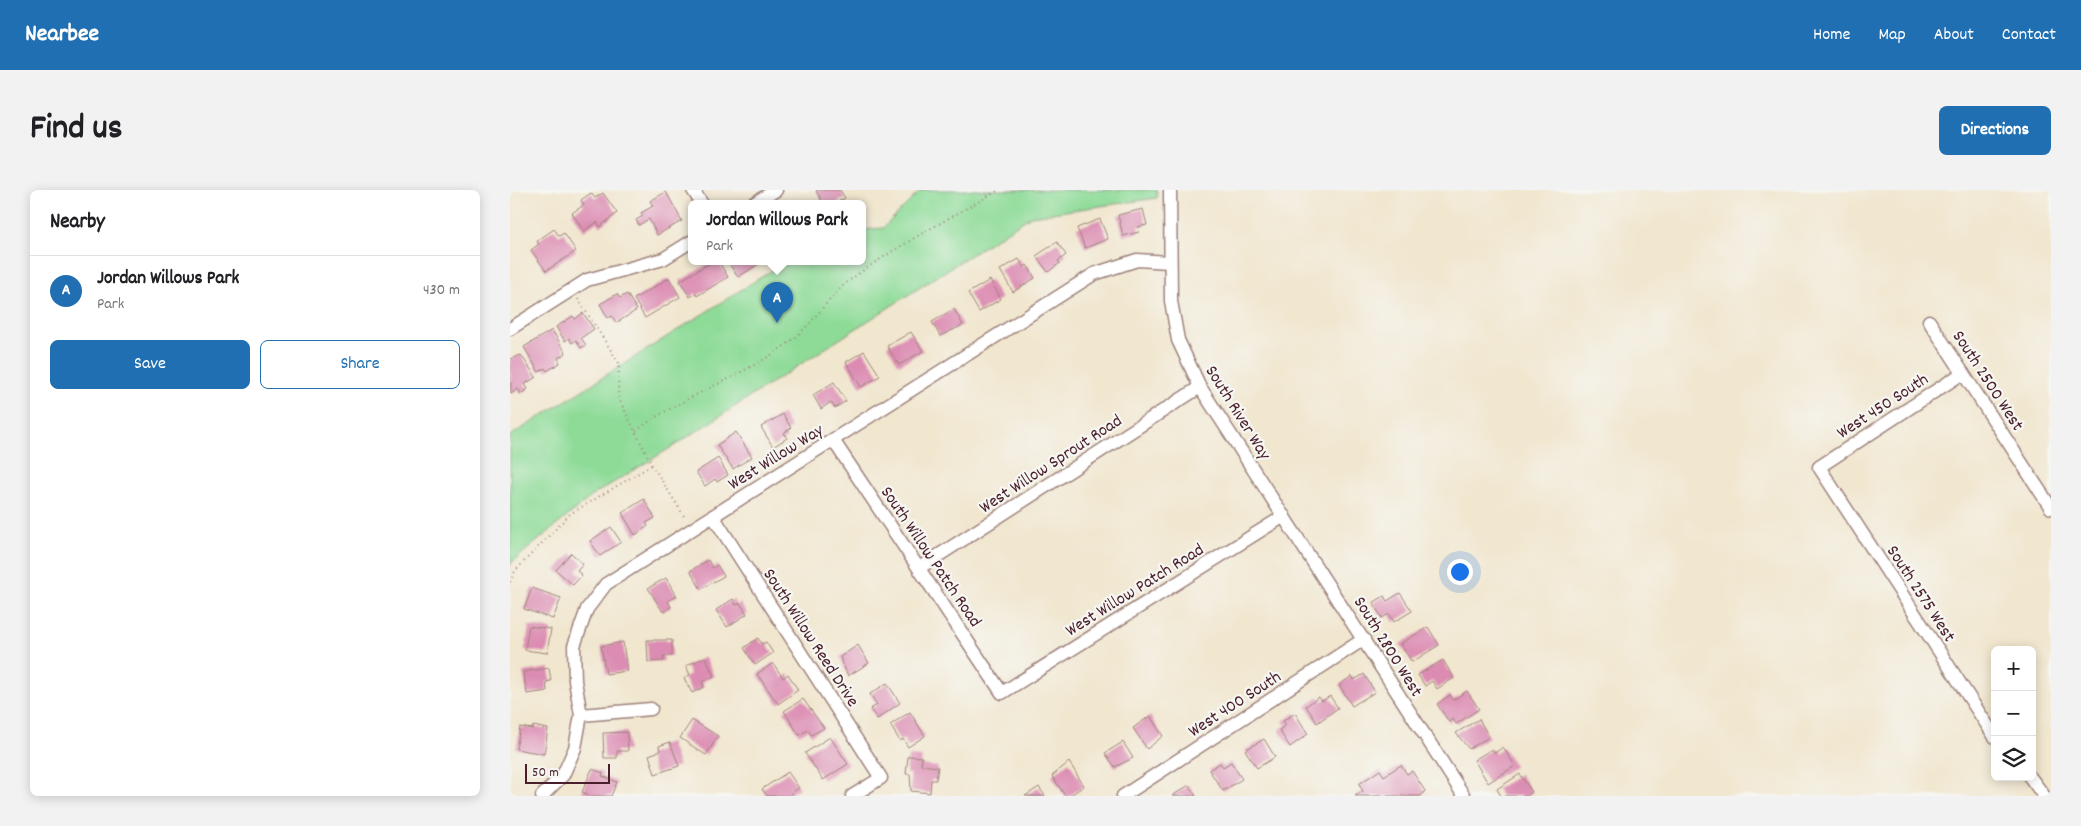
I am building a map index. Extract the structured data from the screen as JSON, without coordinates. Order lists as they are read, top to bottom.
{
  "streets": {
    "street": [
      "South 2500 West",
      "West 450 South",
      "South River Way",
      "West Willow Way",
      "West Willow Sprout Road",
      "South Willow Patch Road",
      "West Willow Patch Road",
      "South 2575 West",
      "South Willow Reed Drive",
      "South 2800 West",
      "West 400 South"
    ]
  },
  "crossings": [
    ["South 2500 West", "West 450 South"],
    ["West 450 South", "South 2575 West"],
    ["South River Way", "West Willow Way"],
    ["South River Way", "West Willow Sprout Road"],
    ["South River Way", "West Willow Patch Road"],
    ["South River Way", "South 2800 West"],
    ["West Willow Way", "South Willow Patch Road"],
    ["West Willow Way", "South Willow Reed Drive"],
    ["West Willow Sprout Road", "South Willow Patch Road"],
    ["South Willow Patch Road", "West Willow Patch Road"],
    ["West Willow Patch Road", "South 2800 West"],
    ["South 2800 West", "West 400 South"]
  ],
  "scale_bar": "50 m",
  "page": {
    "header": "Nearbee",
    "nav": [
      "Home",
      "Map",
      "About",
      "Contact"
    ],
    "title": "Find us",
    "buttons": [
      "Directions",
      ["Save", "Share"]
    ],
    "heading": "Nearby",
    "popup": ["Jordan Willows Park", "Park"],
    "list": [
      {
        "mark": "A",
        "name": "Jordan Willows Park",
        "note": "Park",
        "value": "430 m"
      }
    ],
    "pins": "A",
    "map_buttons": ["+", "−"],
    "scale": "50 m"
  }
}
